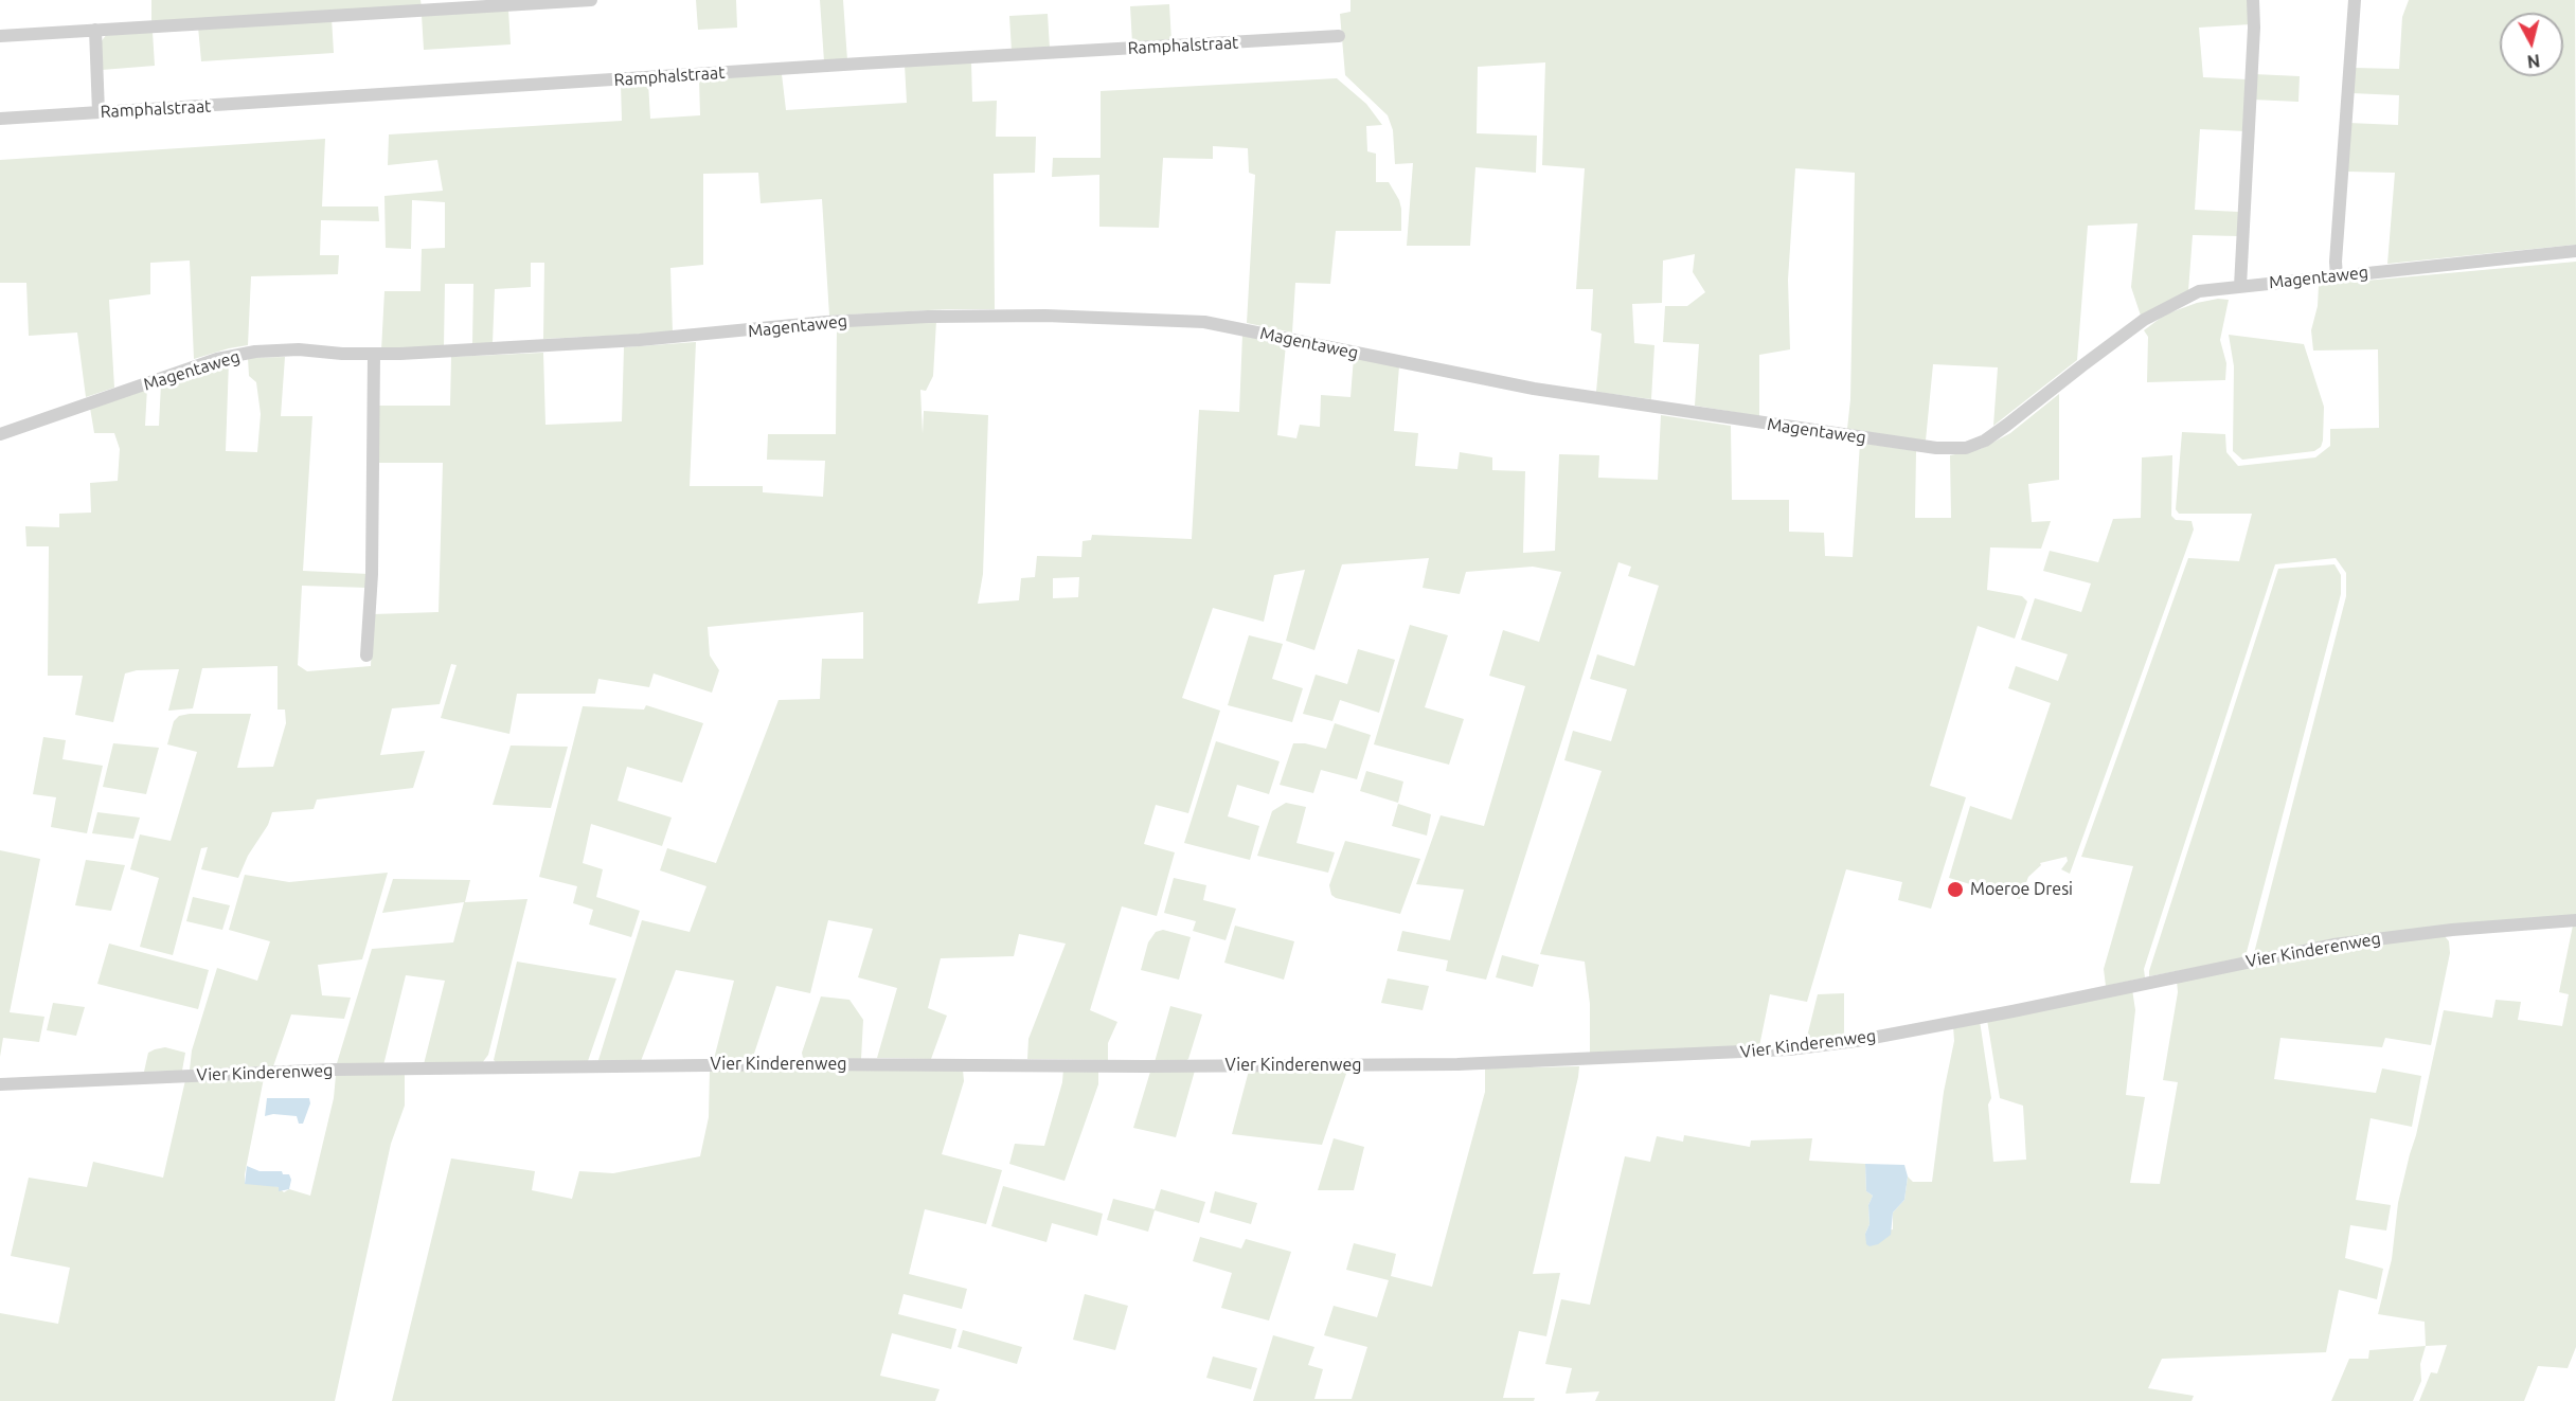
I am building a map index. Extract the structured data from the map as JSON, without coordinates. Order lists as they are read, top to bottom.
{
  "streets": {
    "street": ["Ramphalstraat", "Magentaweg", "Vier Kinderenweg"]
  },
  "places": ["Moeroe Dresi"],
  "north": "bottom"
}
